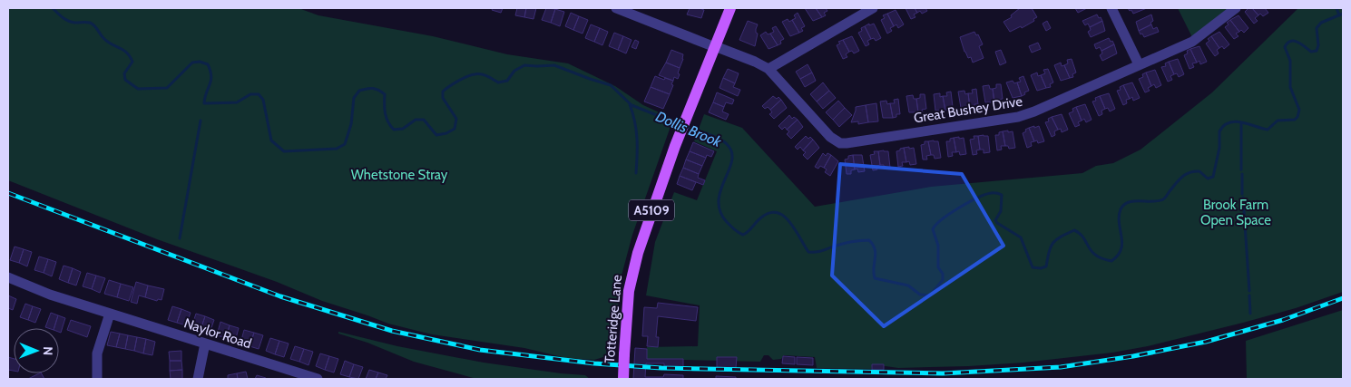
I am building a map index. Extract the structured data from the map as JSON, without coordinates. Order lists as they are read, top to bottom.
{
  "streets": {
    "main road": ["A5109", "Totteridge Lane"],
    "street": ["Great Bushey Drive", "Naylor Road"]
  },
  "crossings": [
    ["Great Bushey Drive", "Totteridge Lane"]
  ],
  "water": ["Dollis Brook"],
  "parks": ["Whetstone Stray", "Brook Farm Open Space"],
  "north": "right"
}
